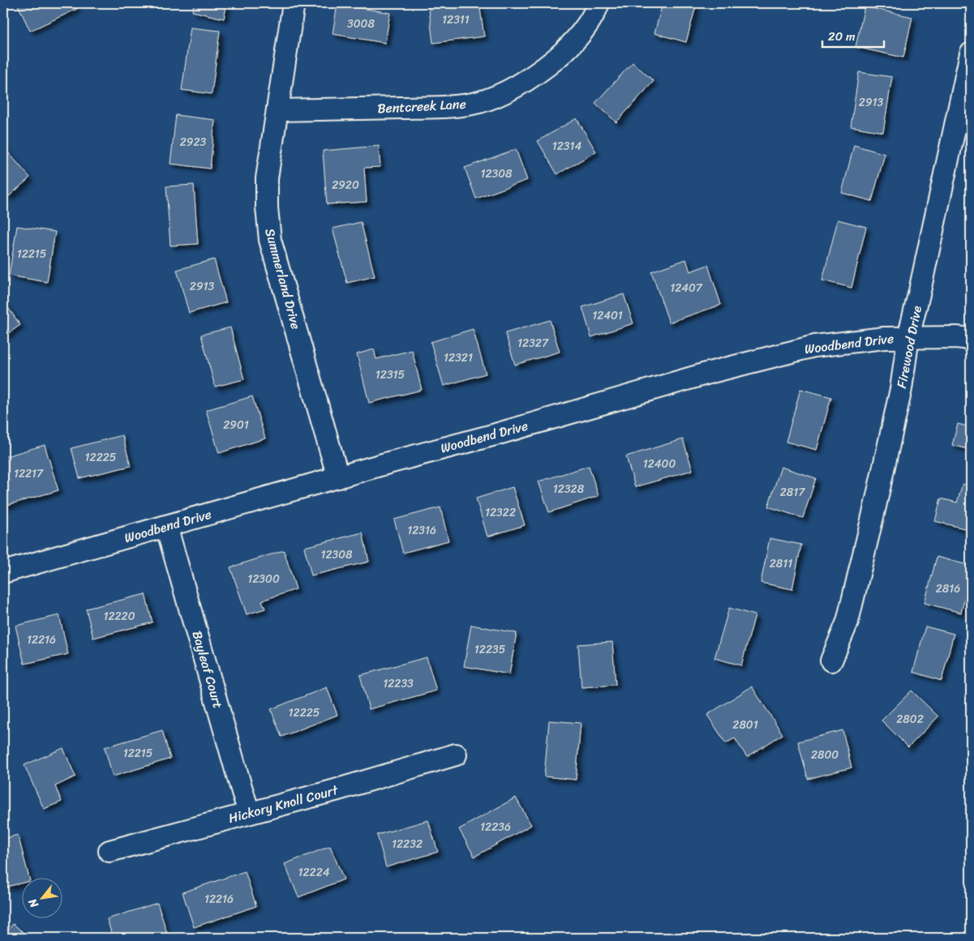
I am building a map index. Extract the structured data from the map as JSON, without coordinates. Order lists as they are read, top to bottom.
{
  "streets": {
    "street": [
      "Bentcreek Lane",
      "Summerland Drive",
      "Woodbend Drive",
      "Firewood Drive",
      "Bayleaf Court",
      "Hickory Knoll Court"
    ]
  },
  "crossings": [
    ["Bentcreek Lane", "Summerland Drive"],
    ["Summerland Drive", "Woodbend Drive"],
    ["Woodbend Drive", "Firewood Drive"],
    ["Woodbend Drive", "Bayleaf Court"],
    ["Bayleaf Court", "Hickory Knoll Court"]
  ],
  "house_numbers": [
    "12311",
    "3008",
    "2913",
    "2923",
    "12314",
    "12308",
    "2920",
    "12215",
    "2913",
    "12407",
    "12401",
    "12327",
    "12321",
    "12315",
    "2901",
    "12225",
    "12400",
    "12217",
    "12328",
    "2817",
    "12322",
    "12316",
    "12308",
    "2811",
    "12300",
    "2816",
    "12220",
    "12216",
    "12235",
    "12233",
    "12225",
    "2802",
    "2801",
    "12215",
    "2800",
    "12236",
    "12232",
    "12224",
    "12216"
  ],
  "scale_bar": "20 m",
  "north": "bottom left"
}
